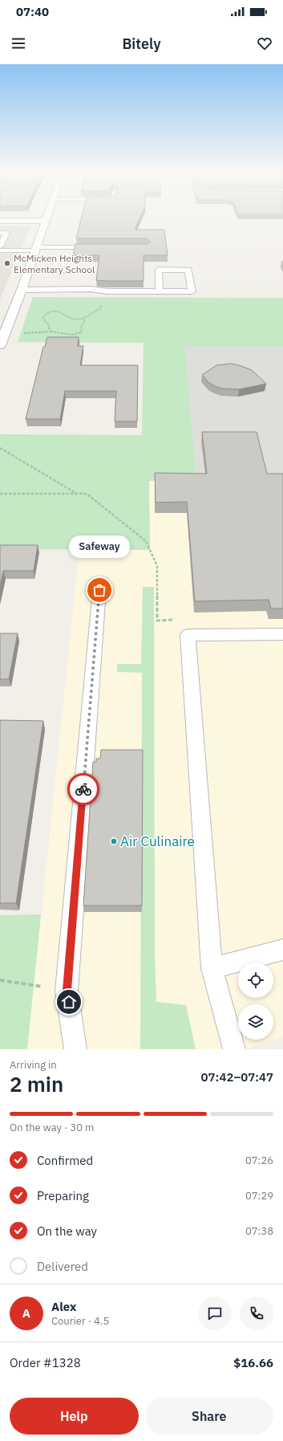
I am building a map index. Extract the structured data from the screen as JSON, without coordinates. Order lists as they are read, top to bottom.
{
  "places": ["McMicken Heights Elementary School", "Safeway", "Air Culinaire"],
  "page": {
    "status": "07:40",
    "header": "Bitely",
    "bubble": "Safeway",
    "heading": ["2 min", "Arriving in", "07:42–07:47"],
    "panel": [
      "Alex",
      "Courier · 4.5",
      "Order #1328",
      "$16.66"
    ],
    "bar": "On the way · 30 m",
    "list": [
      ["Confirmed", "07:26"],
      ["Preparing", "07:29"],
      ["On the way", "07:38"],
      "Delivered"
    ],
    "round": "A",
    "buttons": ["Help", "Share"]
  }
}
